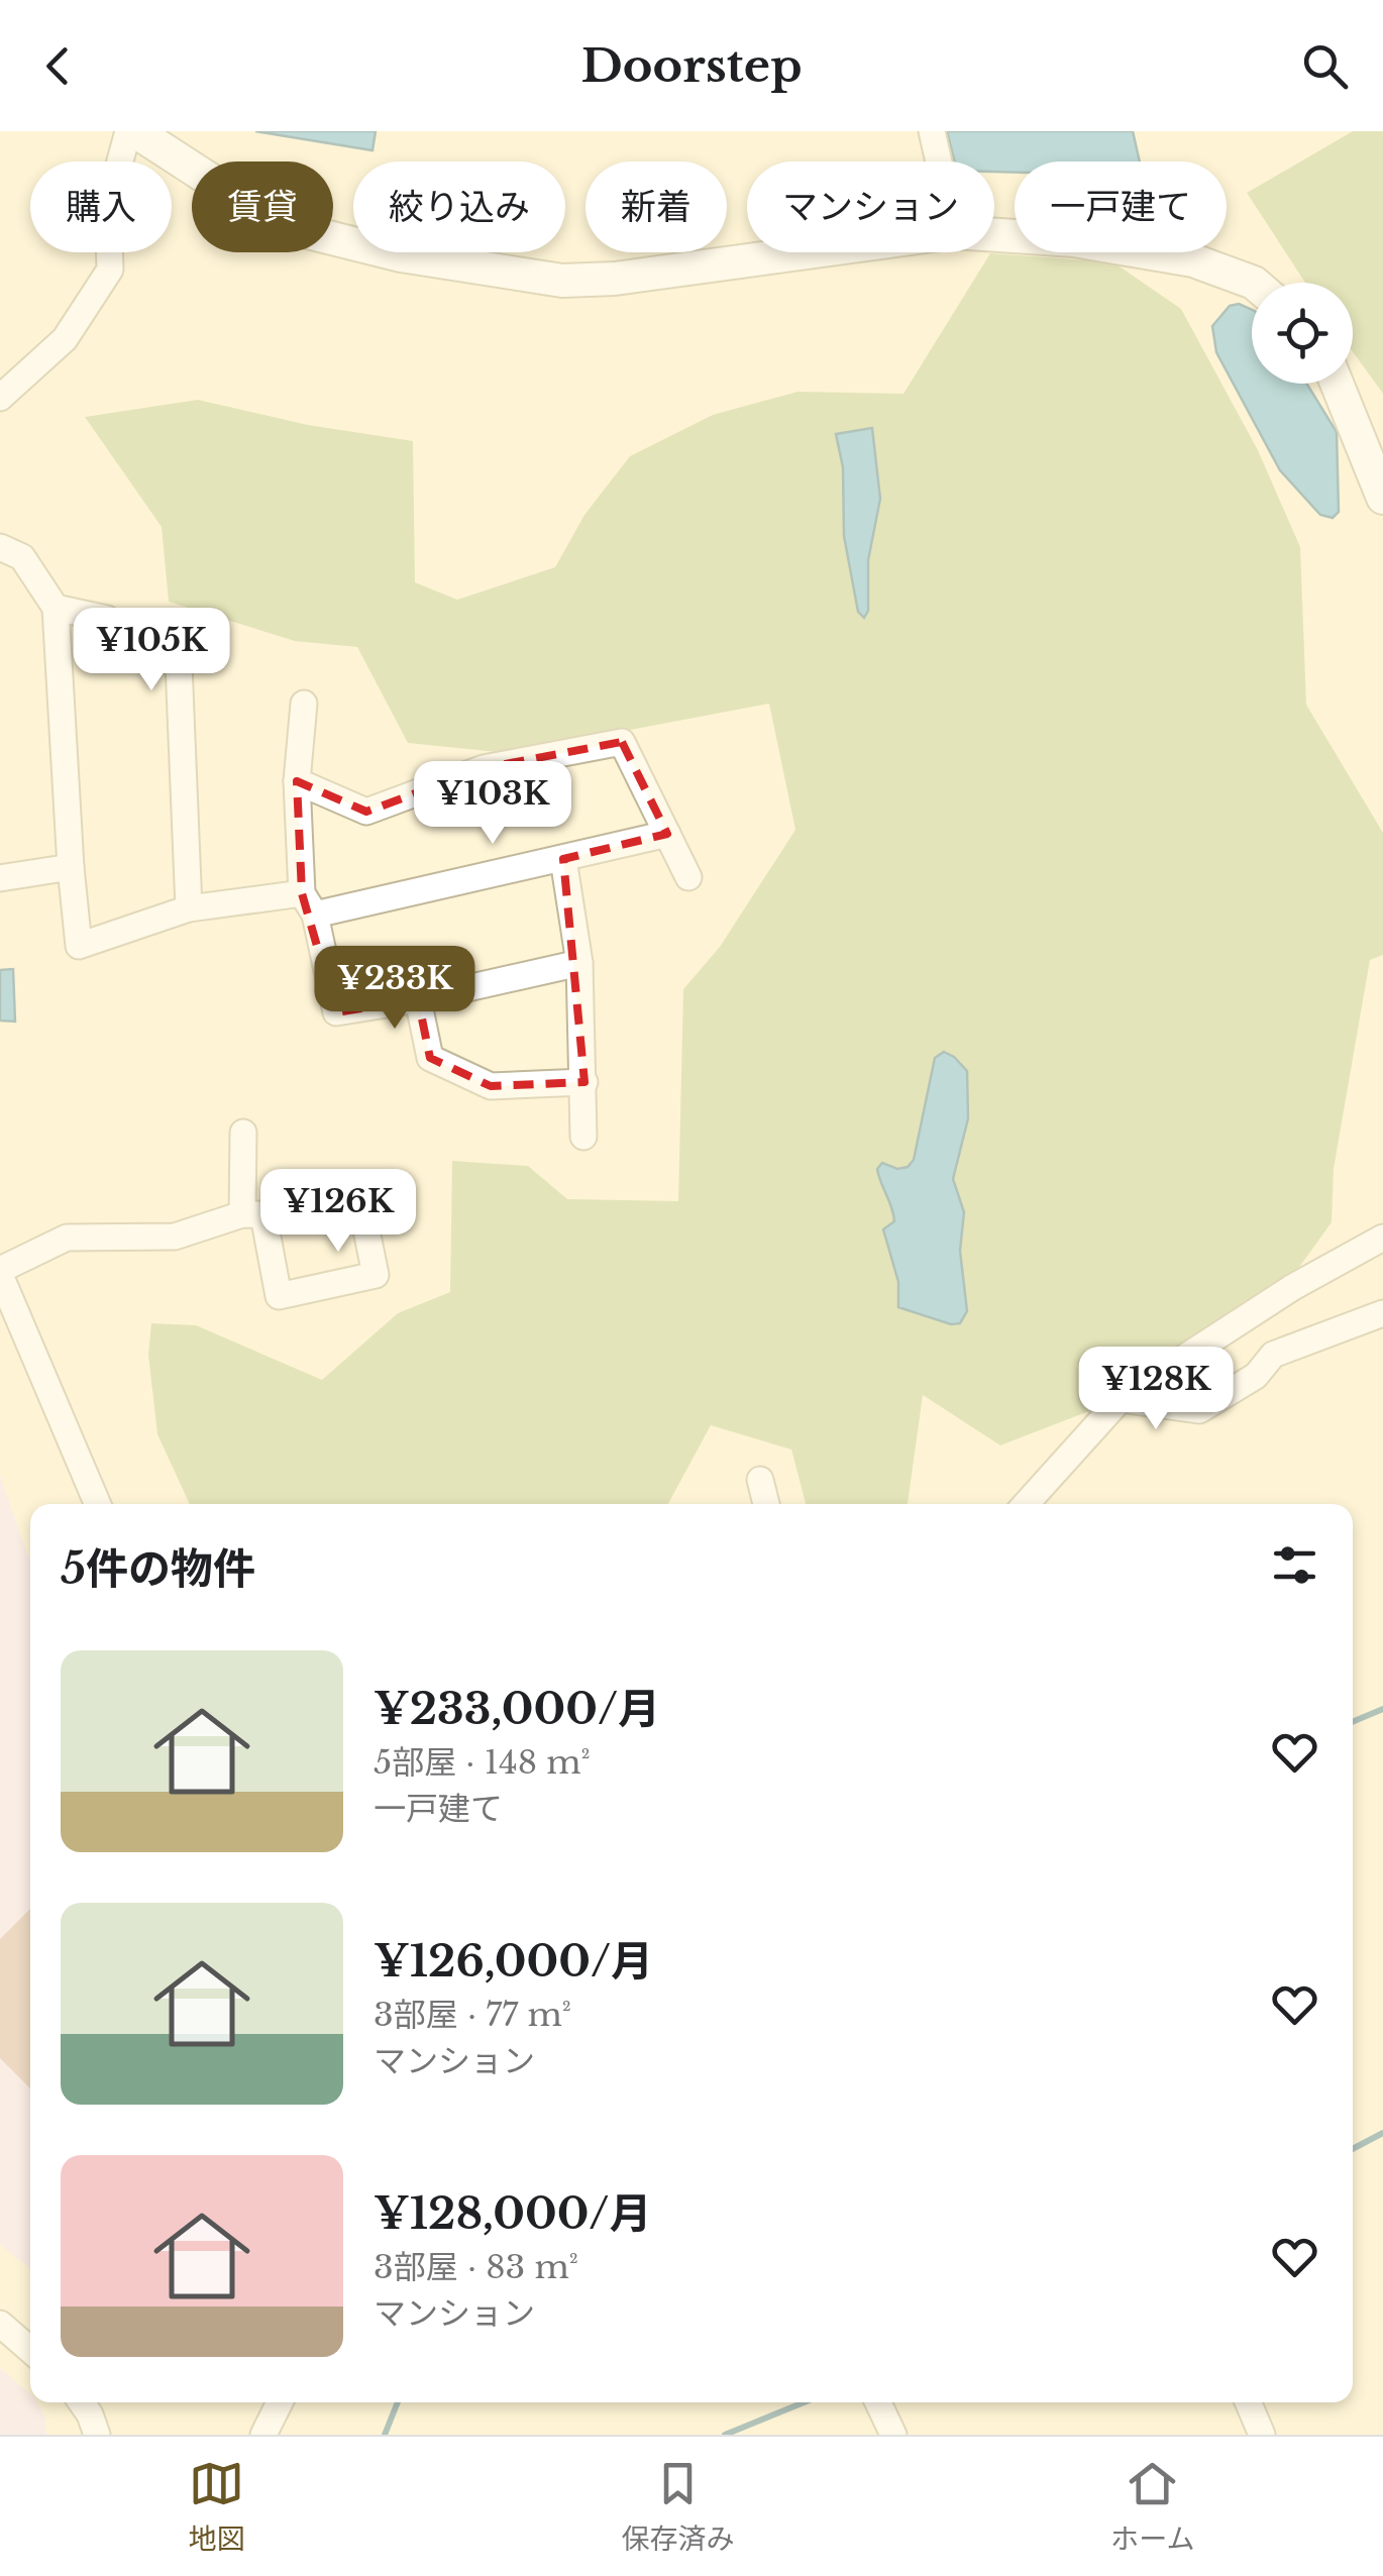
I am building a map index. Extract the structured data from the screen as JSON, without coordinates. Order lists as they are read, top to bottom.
{
  "page": {
    "header": "Doorstep",
    "chip": [
      "購入",
      "賃貸",
      "絞り込み",
      "新着",
      "マンション",
      "一戸建て"
    ],
    "price": [
      "¥105K",
      "¥103K",
      "¥233K",
      "¥126K",
      "¥128K"
    ],
    "heading": "5件の物件",
    "list": [
      {
        "name": "¥233,000/月",
        "note": "5部屋 · 148 m² · 一戸建て"
      },
      {
        "name": "¥126,000/月",
        "note": "3部屋 · 77 m² · マンション"
      },
      {
        "name": "¥128,000/月",
        "note": "3部屋 · 83 m² · マンション"
      }
    ],
    "tabs": ["地図", "保存済み", "ホーム"]
  }
}
